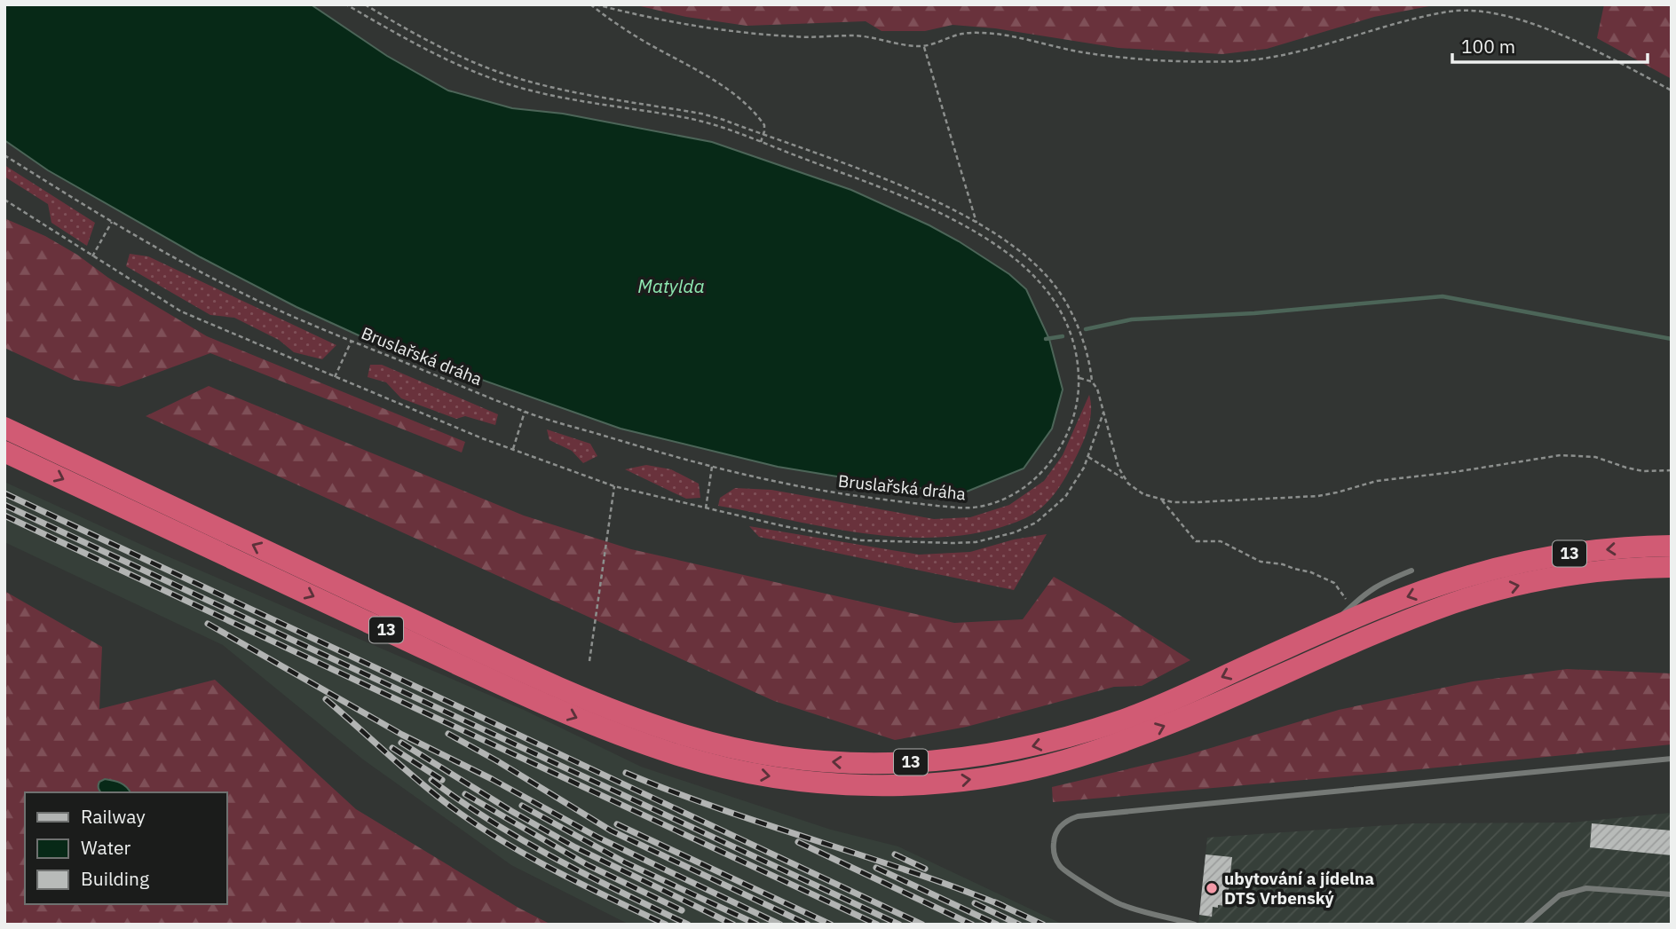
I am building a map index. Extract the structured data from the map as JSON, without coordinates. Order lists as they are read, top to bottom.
{
  "streets": {
    "highway": ["13"],
    "path": ["Bruslařská dráha"]
  },
  "water": ["Matylda"],
  "places": ["ubytování a jídelna DTS Vrbenský"],
  "legend": ["Railway", "Water", "Building"],
  "scale_bar": "100 m"
}
